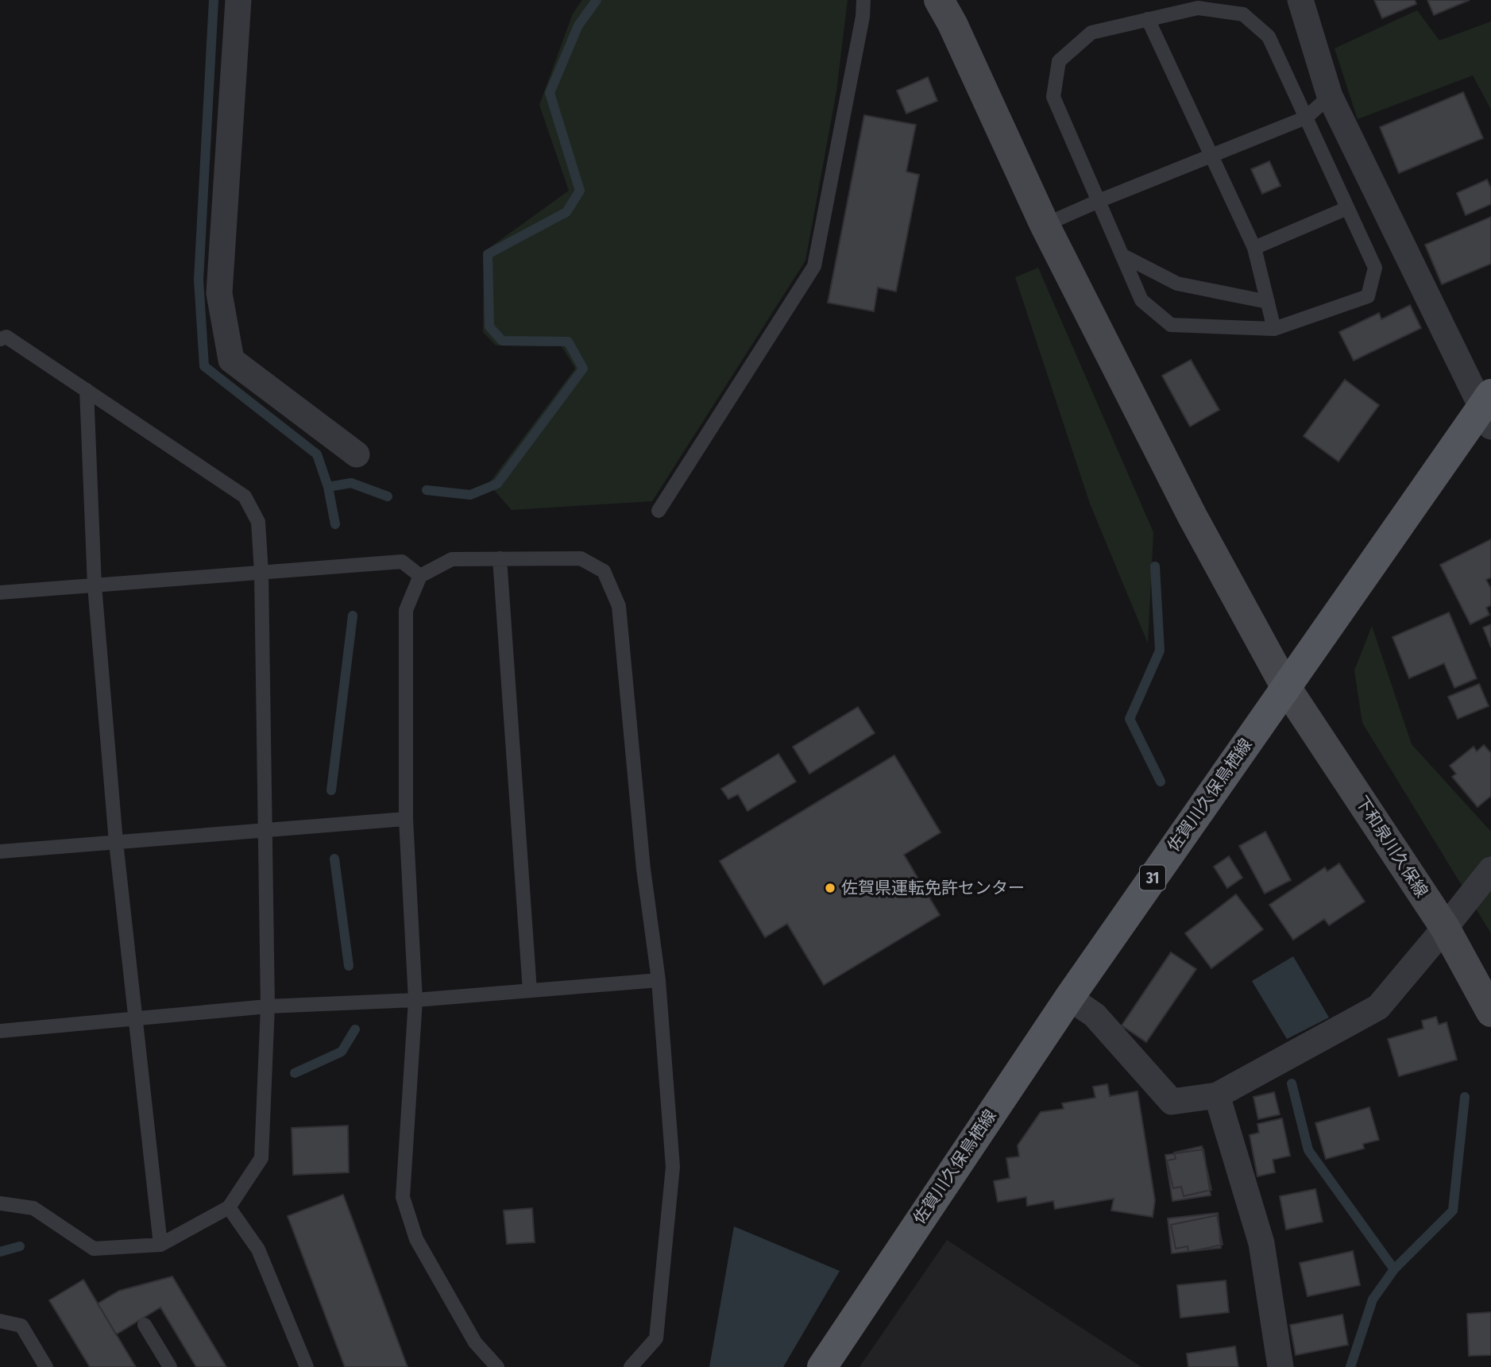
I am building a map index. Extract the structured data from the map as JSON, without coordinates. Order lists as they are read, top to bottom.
{
  "streets": {
    "main road": ["佐賀川久保鳥栖線", "31"],
    "street": ["下和泉川久保線"]
  },
  "crossings": [
    ["佐賀川久保鳥栖線", "下和泉川久保線"]
  ],
  "places": ["佐賀県運転免許センター"]
}
